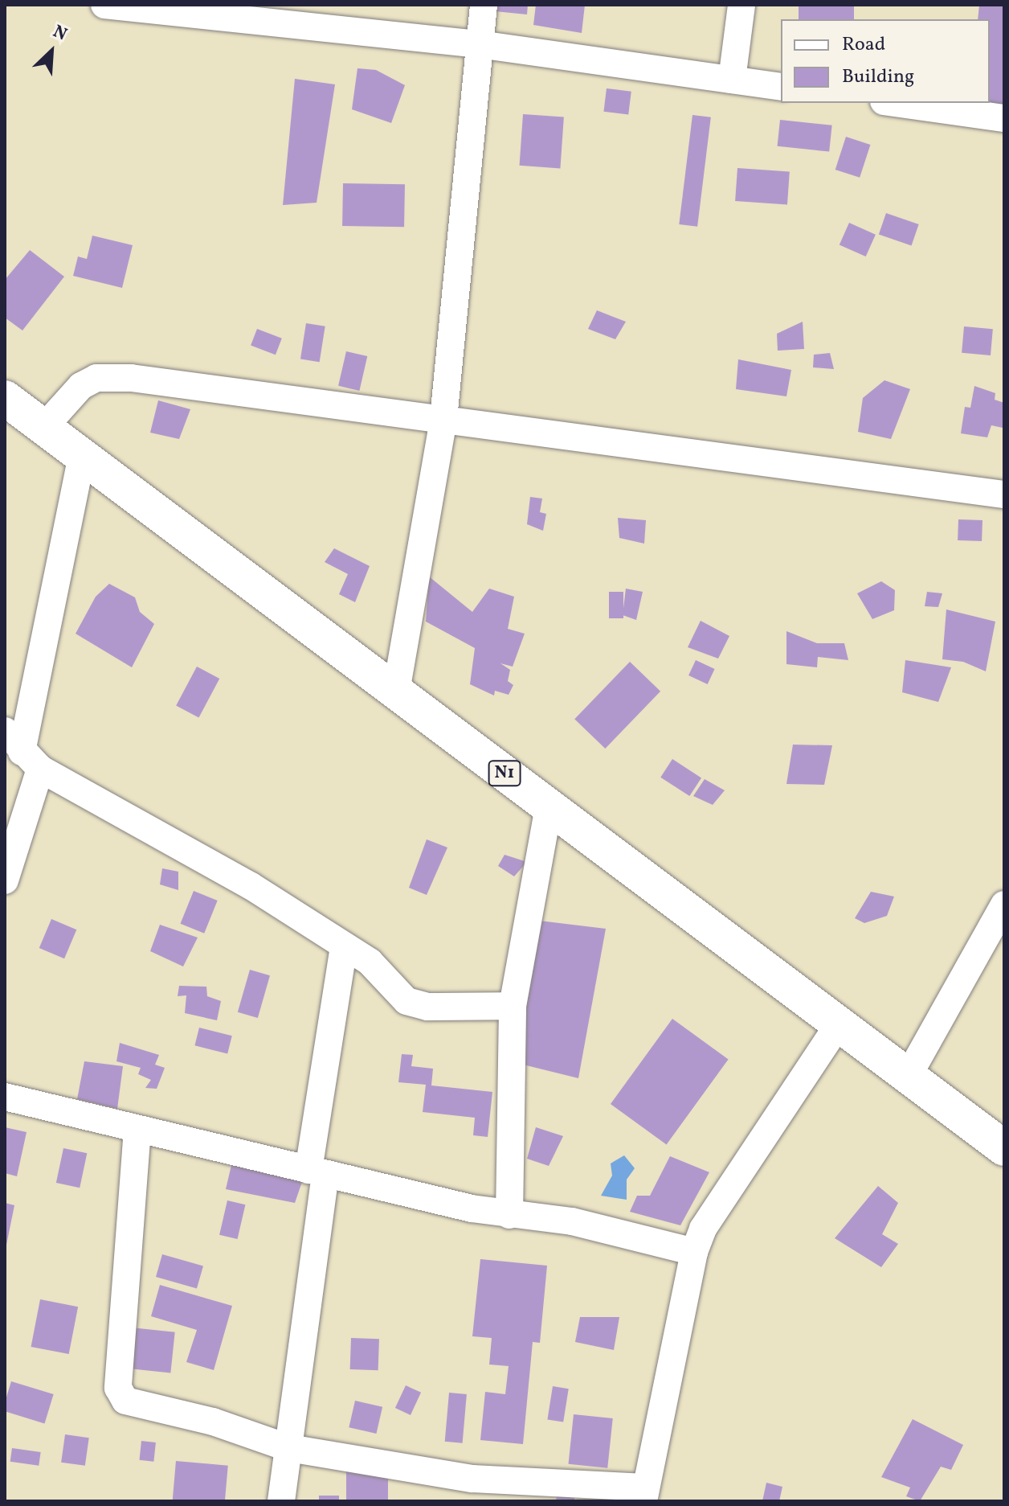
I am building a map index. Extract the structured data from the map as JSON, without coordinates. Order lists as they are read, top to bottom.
{
  "streets": {
    "highway": ["N1"]
  },
  "legend": ["Road", "Building"],
  "north": "top right"
}
